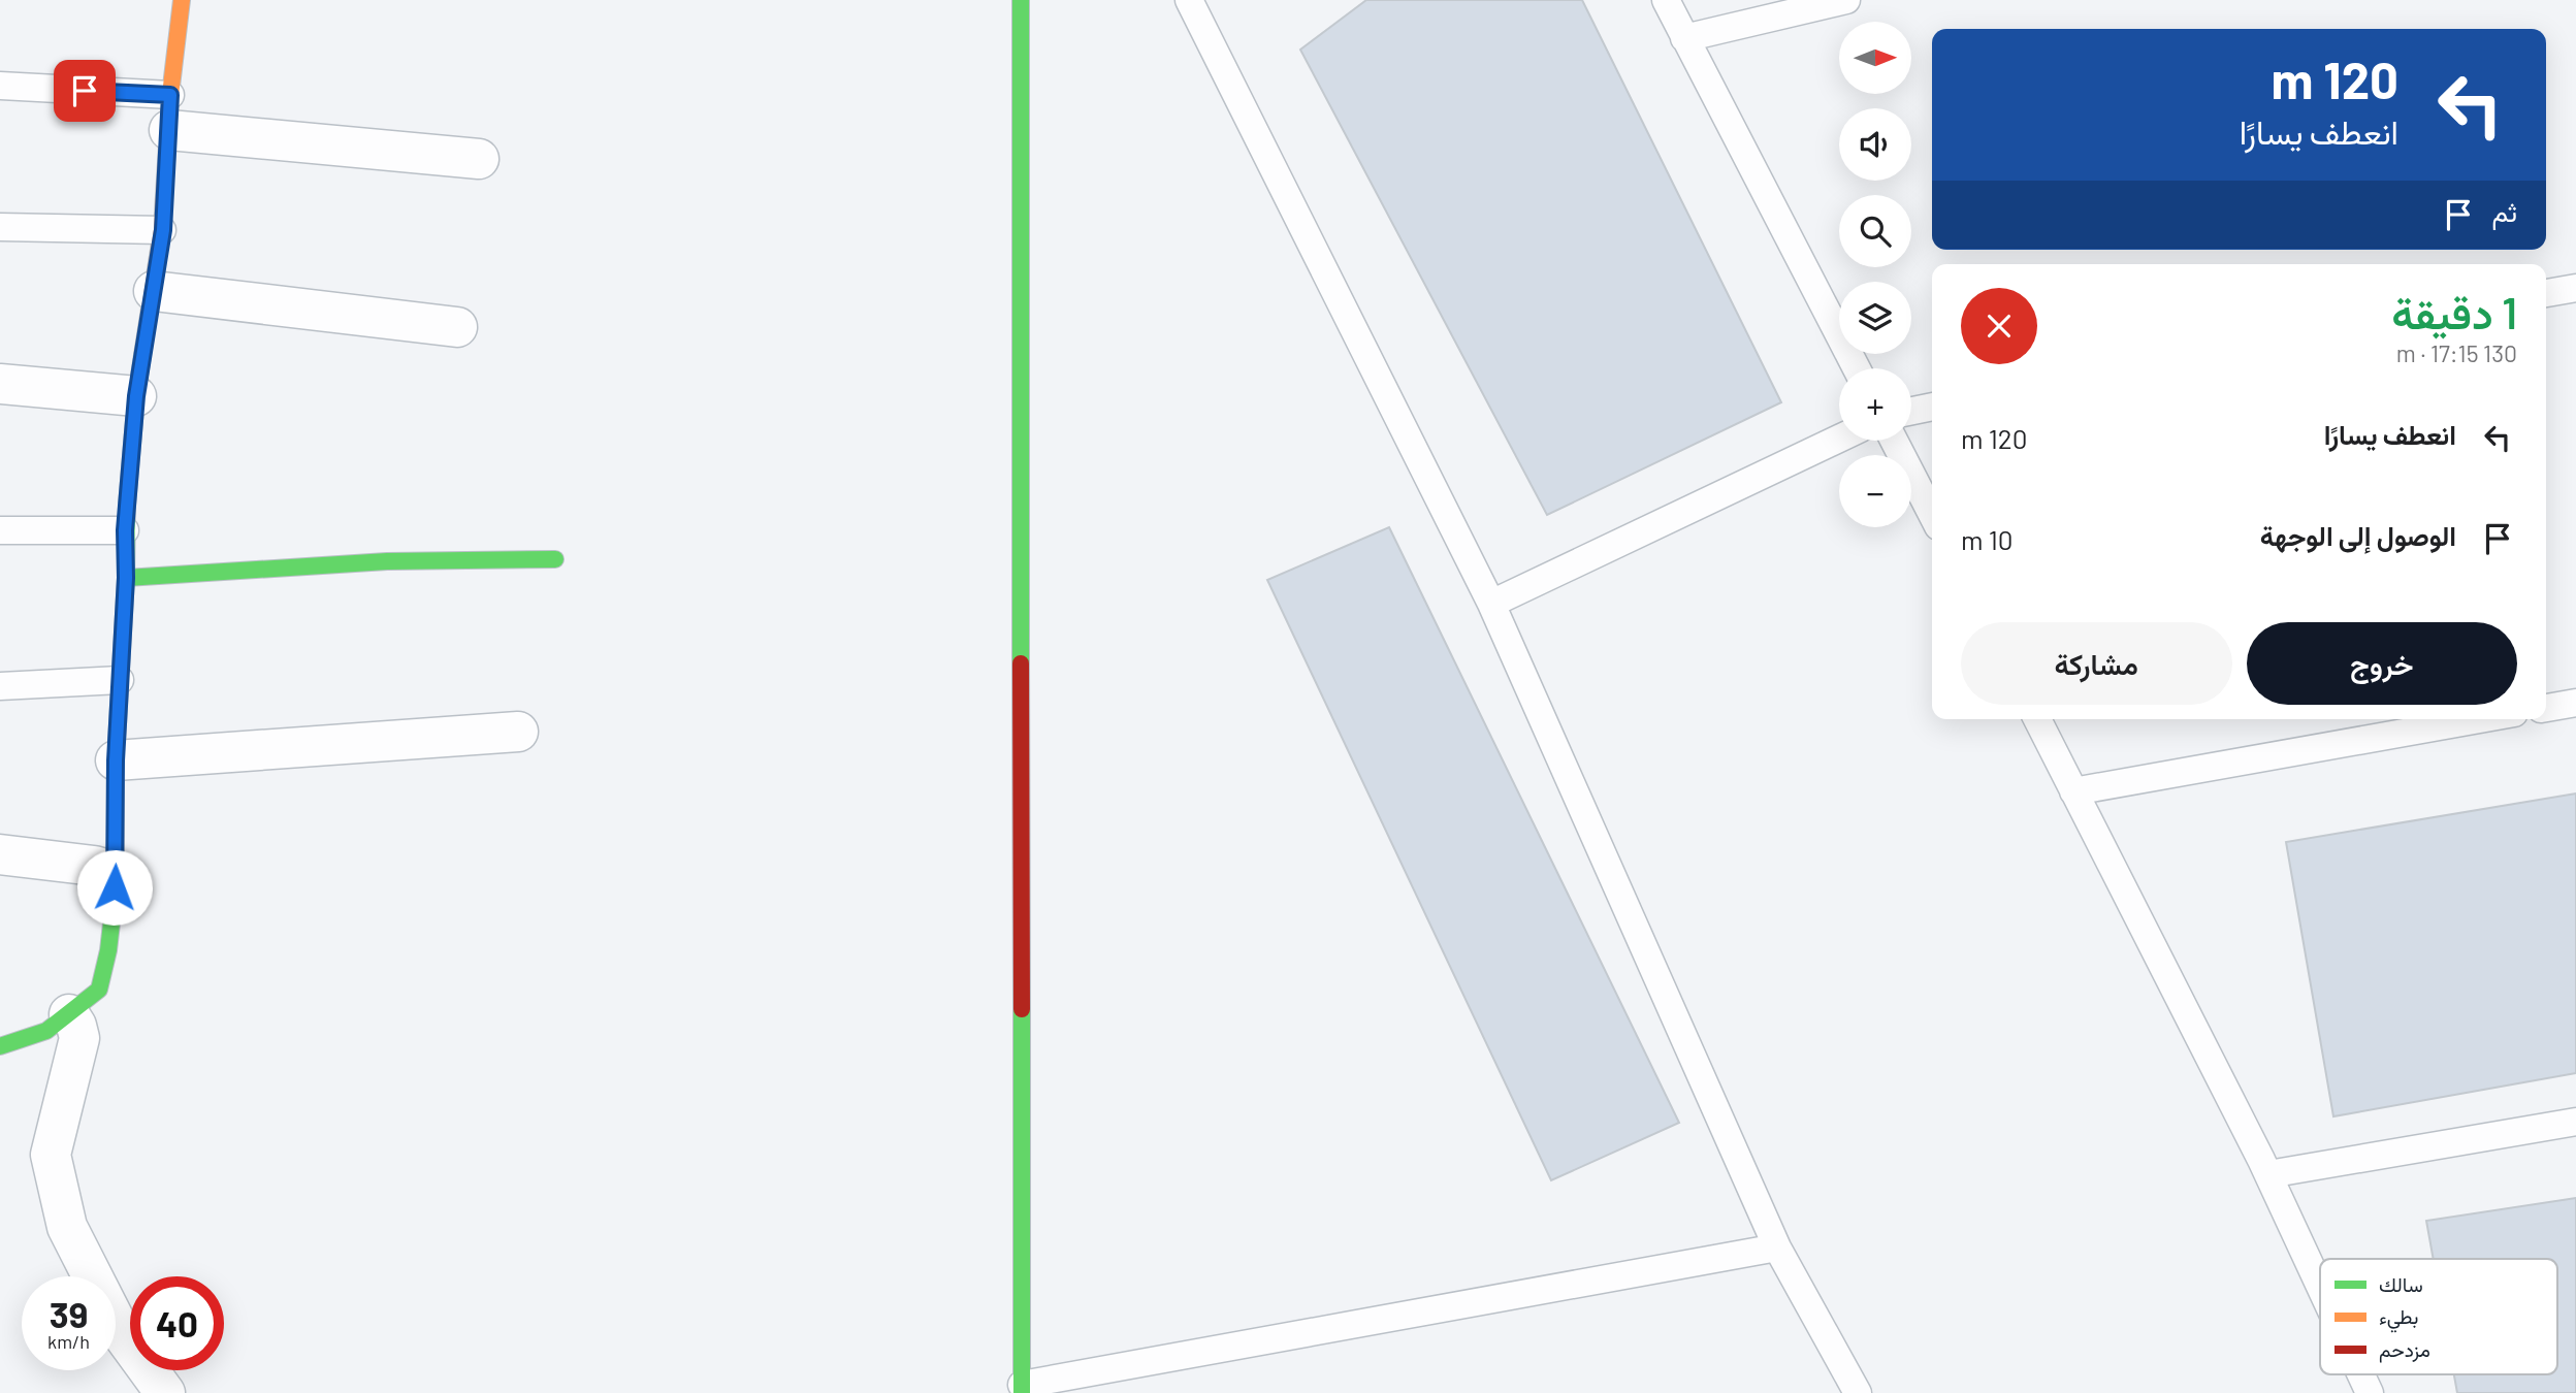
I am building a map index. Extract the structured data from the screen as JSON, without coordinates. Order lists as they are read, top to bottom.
{
  "legend": ["سالك", "بطيء", "مزدحم"],
  "north": "right",
  "page": {
    "map_buttons": ["+", "−"],
    "turn": ["120 m", "انعطف يسارًا"],
    "then": "ثم",
    "heading": ["1 دقيقة", "130 m · 17:15"],
    "list": [
      {
        "name": "انعطف يسارًا",
        "value": "120 m"
      },
      {
        "name": "الوصول إلى الوجهة",
        "value": "10 m"
      }
    ],
    "buttons": ["خروج", "مشاركة"],
    "speed": "39 km/h",
    "limit": "40"
  }
}
